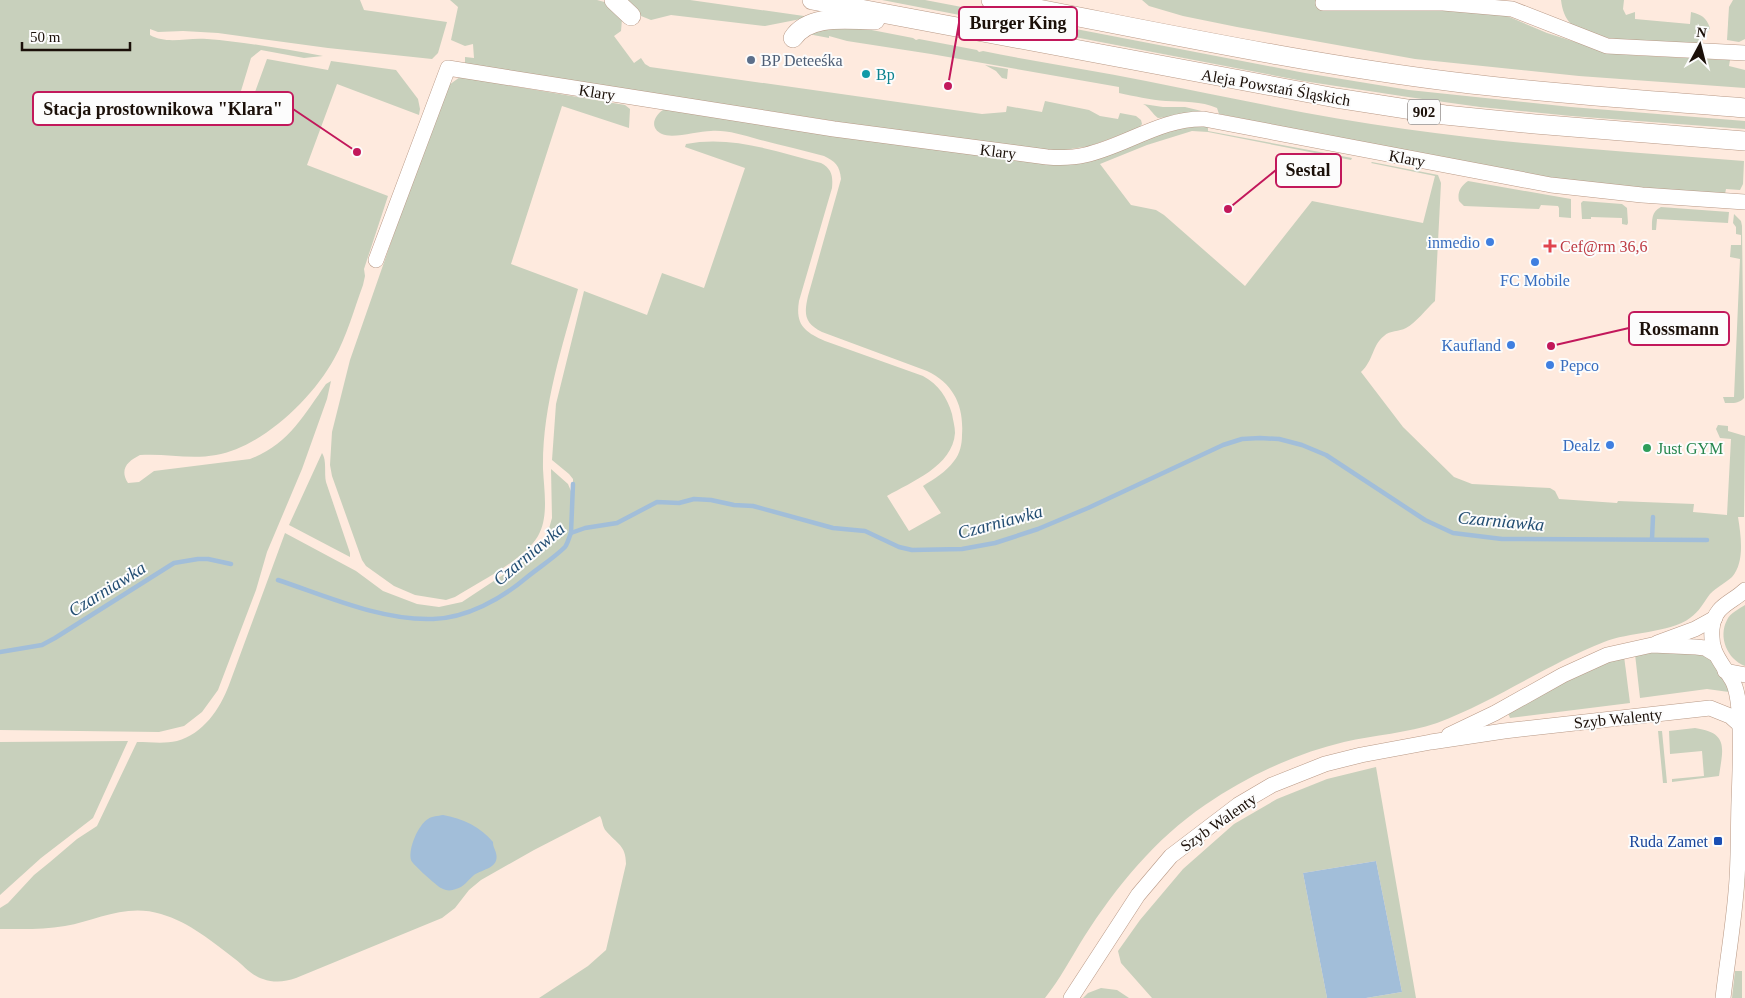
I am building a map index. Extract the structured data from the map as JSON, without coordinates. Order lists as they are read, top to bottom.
{
  "streets": {
    "main road": ["Aleja Powstań Śląskich", "902"],
    "street": ["Klary", "Szyb Walenty"]
  },
  "water": ["Czarniawka"],
  "places": {
    "other": [
      "BP Deteeśka",
      "Bp",
      "Burger King",
      "Stacja prostownikowa \"Klara\"",
      "Sestal",
      "inmedio",
      "FC Mobile",
      "Kaufland",
      "Rossmann",
      "Pepco",
      "Dealz",
      "Just GYM"
    ],
    "health": ["Cef@rm 36,6"],
    "transit": ["Ruda Zamet"]
  },
  "scale_bar": "50 m",
  "north": "top"
}
